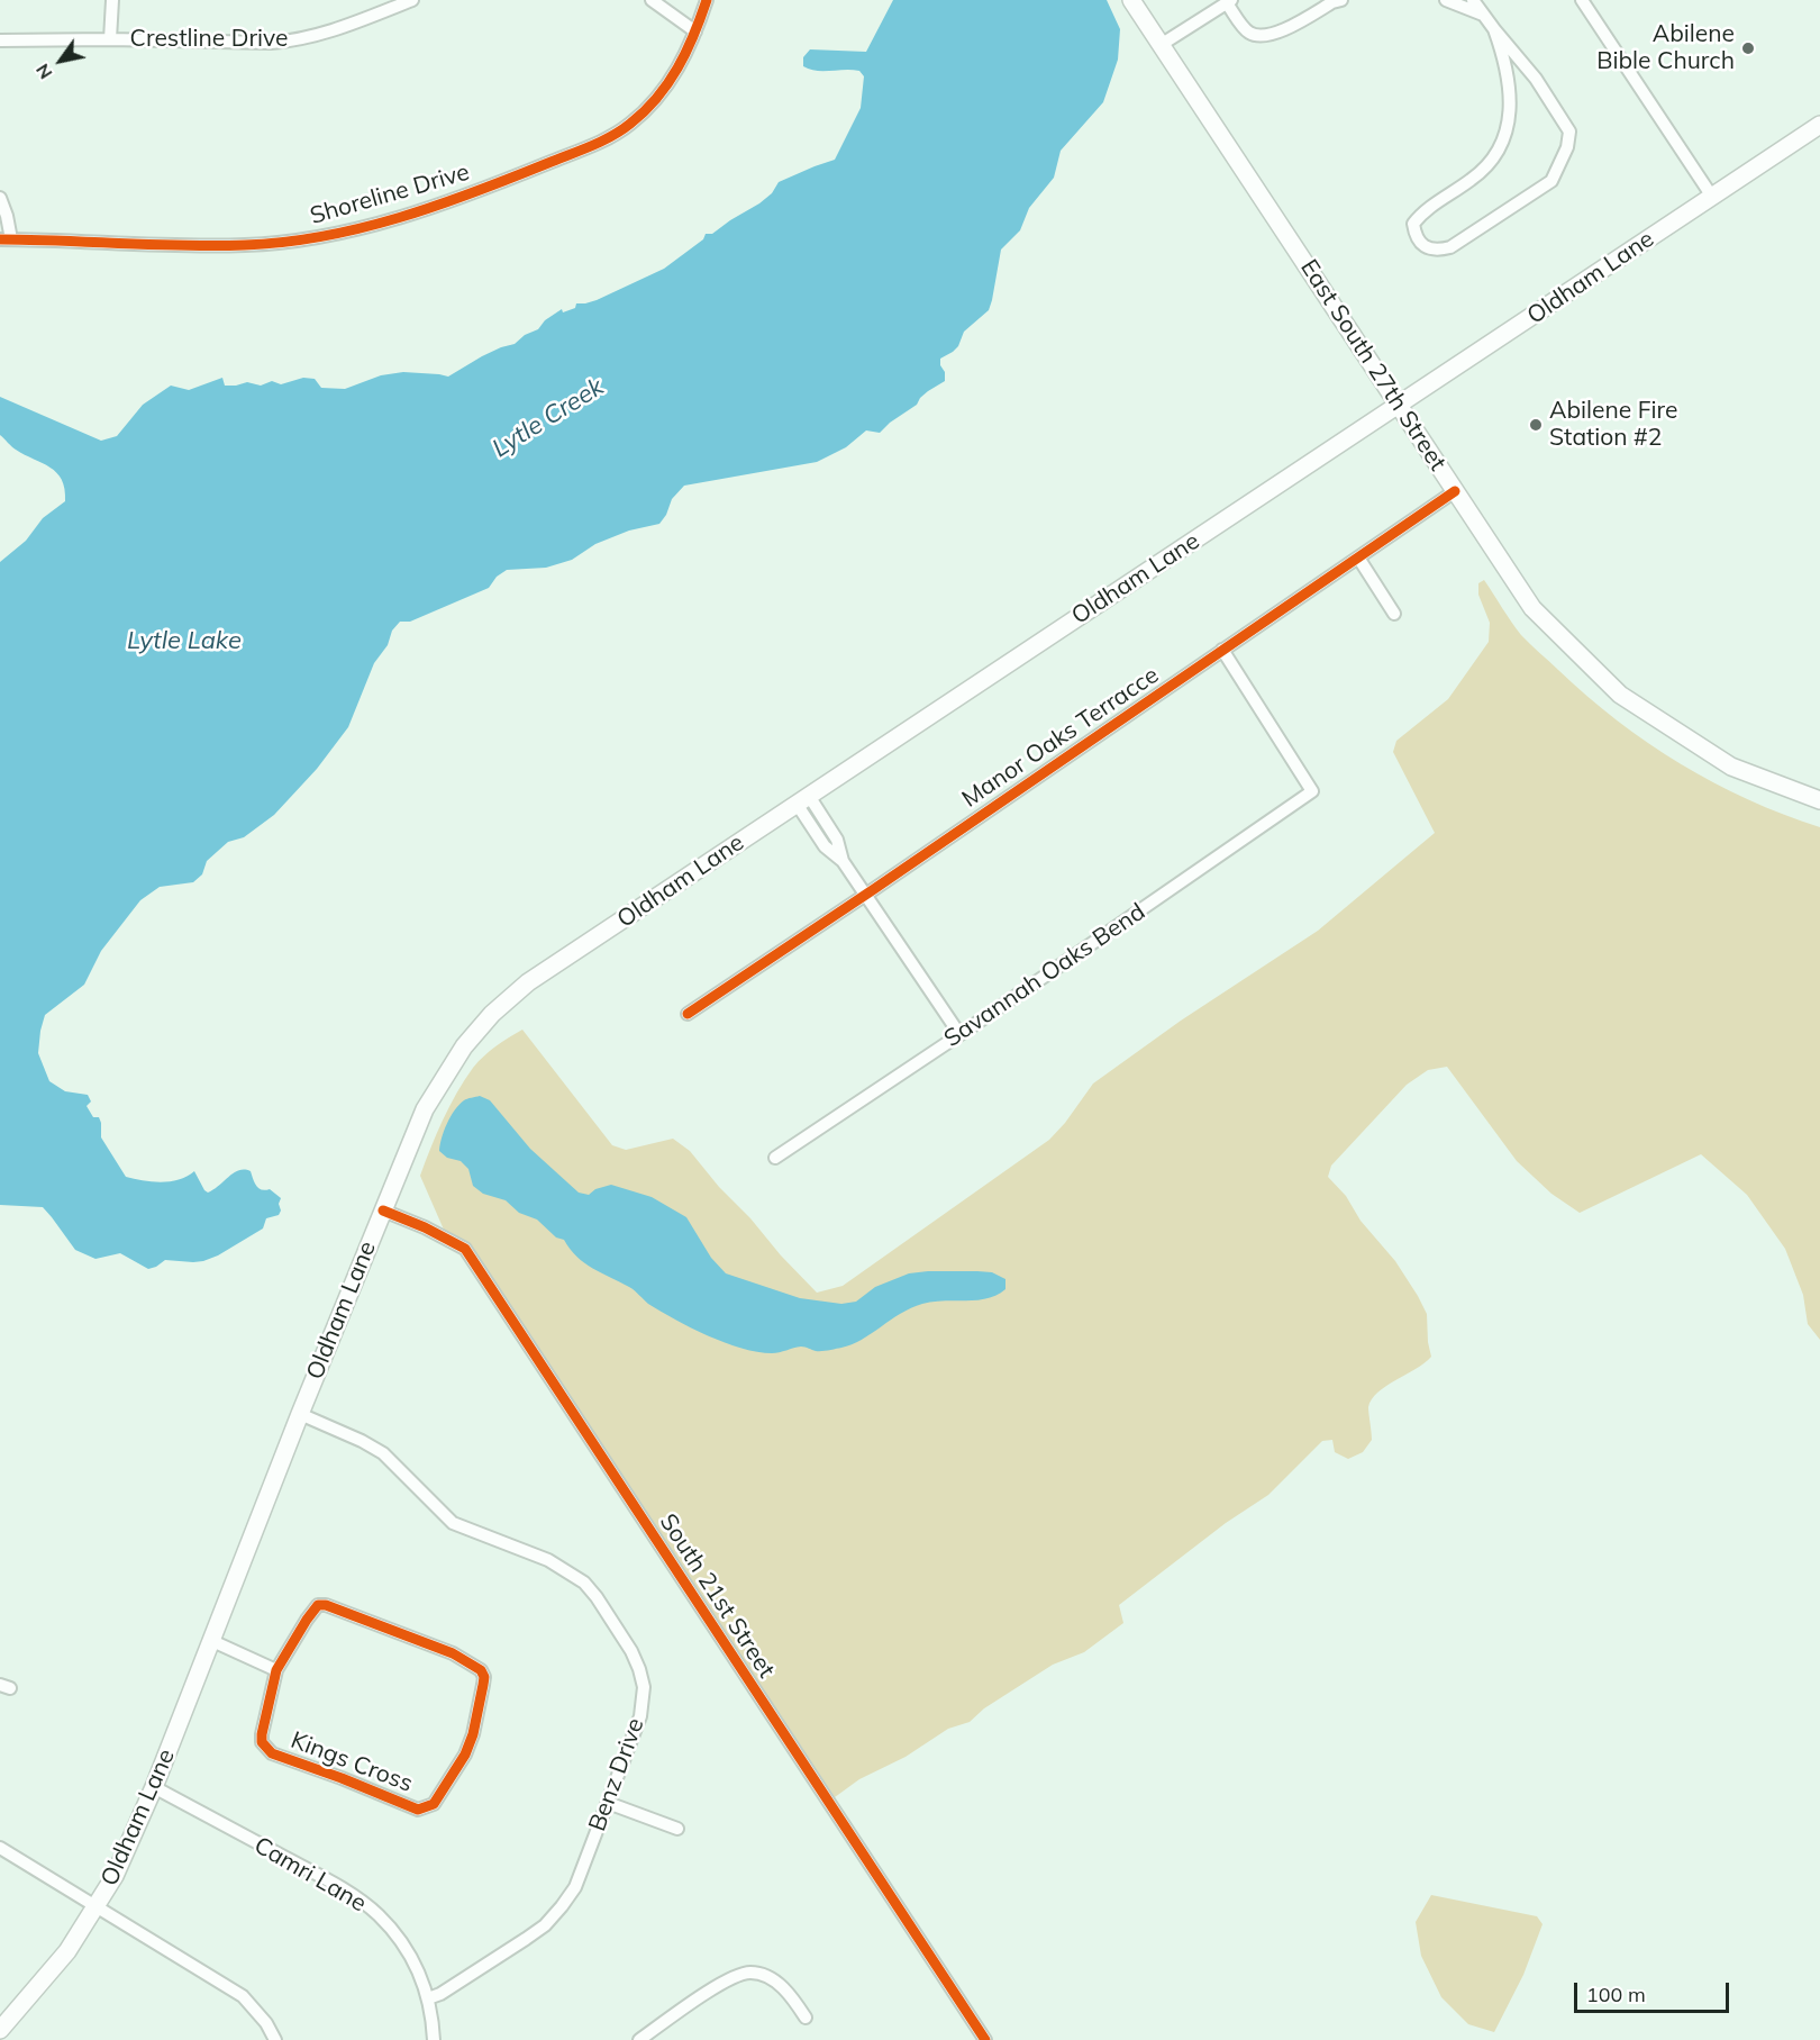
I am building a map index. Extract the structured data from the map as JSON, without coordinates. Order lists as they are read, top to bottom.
{
  "streets": {
    "main road": ["Oldham Lane", "East South 27th Street"],
    "street": [
      "Crestline Drive",
      "Shoreline Drive",
      "Manor Oaks Terracce",
      "Savannah Oaks Bend",
      "South 21st Street",
      "Kings Cross",
      "Benz Drive",
      "Camri Lane"
    ]
  },
  "crossings": [
    ["Oldham Lane", "East South 27th Street"],
    ["Oldham Lane", "South 21st Street"],
    ["Oldham Lane", "Benz Drive"],
    ["Oldham Lane", "Camri Lane"],
    ["East South 27th Street", "Manor Oaks Terracce"],
    ["Manor Oaks Terracce", "Savannah Oaks Bend"],
    ["Benz Drive", "Camri Lane"]
  ],
  "water": ["Lytle Creek", "Lytle Lake"],
  "places": ["Abilene Bible Church", "Abilene Fire Station #2"],
  "scale_bar": "100 m",
  "north": "bottom left"
}
